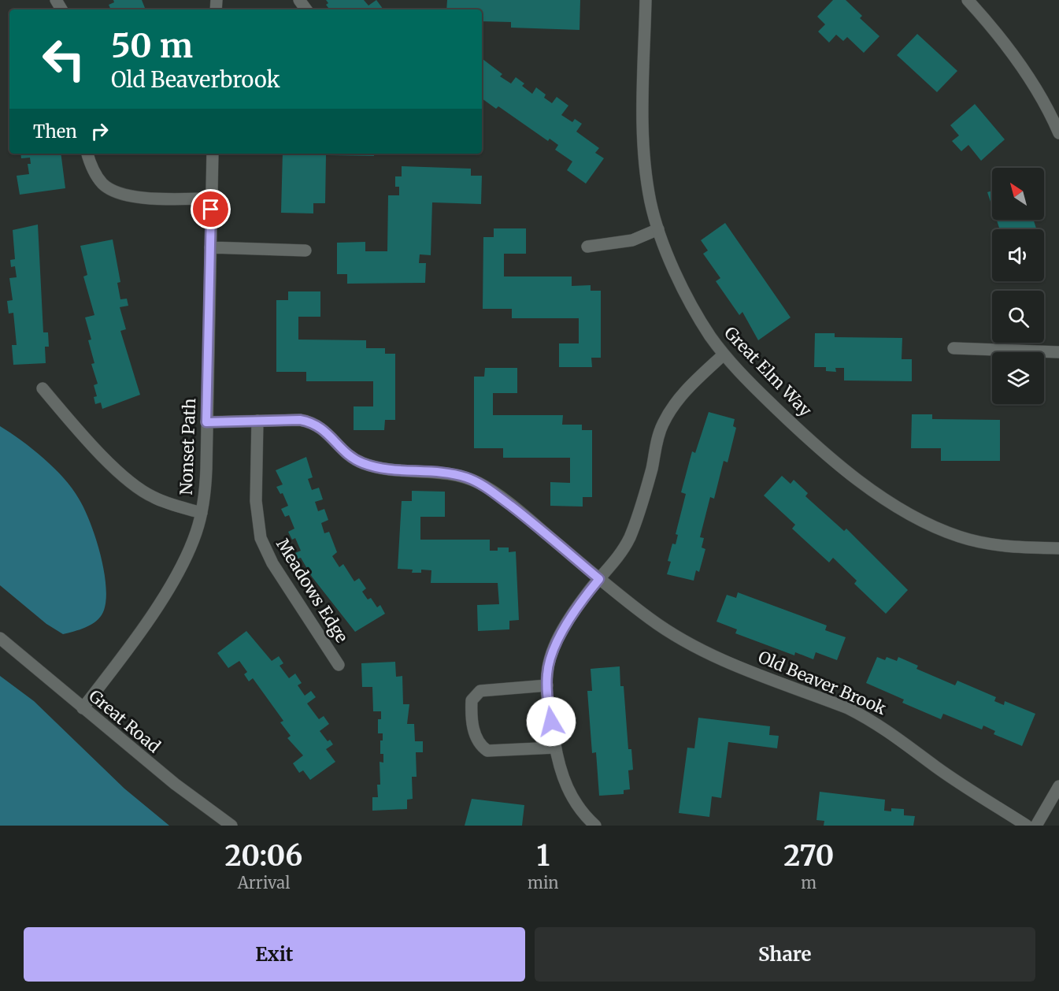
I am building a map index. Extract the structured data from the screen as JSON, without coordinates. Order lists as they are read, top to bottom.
{
  "streets": {
    "street": [
      "Great Elm Way",
      "Nonset Path",
      "Meadows Edge",
      "Old Beaver Brook",
      "Great Road"
    ]
  },
  "crossings": [
    ["Nonset Path", "Old Beaver Brook"],
    ["Nonset Path", "Great Road"],
    ["Meadows Edge", "Old Beaver Brook"]
  ],
  "north": "top left",
  "page": {
    "turn": ["50 m", "Old Beaverbrook"],
    "then": "Then",
    "eta": [
      "20:06",
      "Arrival",
      "1",
      "min",
      "270",
      "m"
    ],
    "buttons": ["Exit", "Share"]
  }
}
